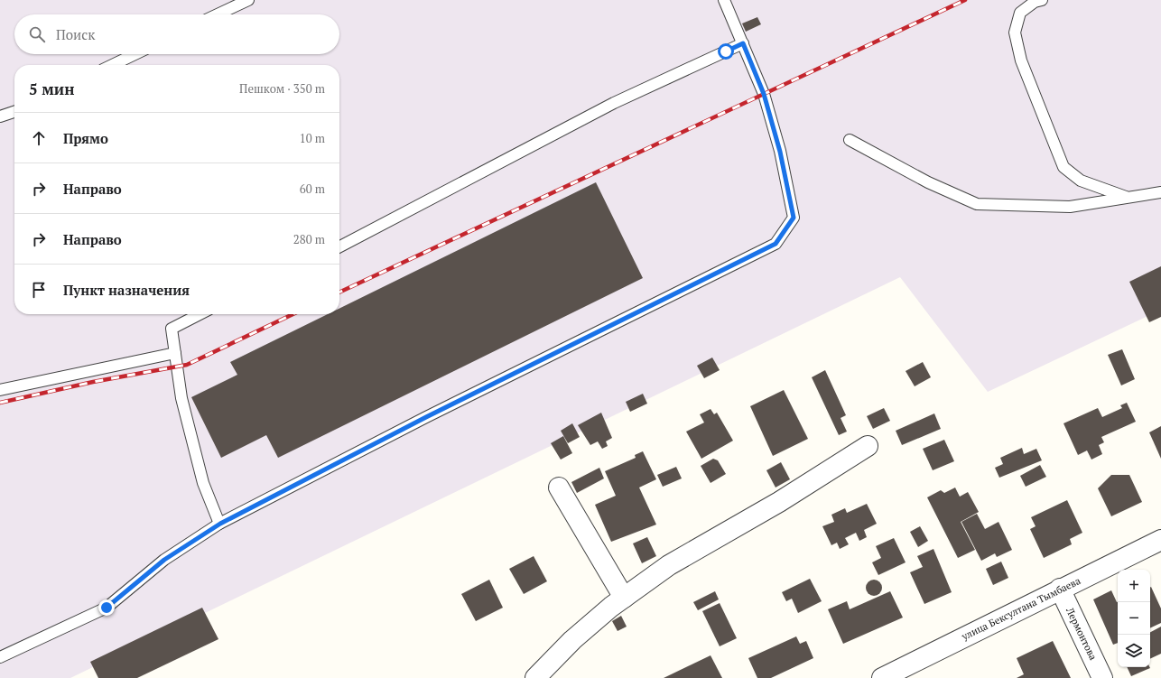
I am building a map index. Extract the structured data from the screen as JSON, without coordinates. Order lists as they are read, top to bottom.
{
  "streets": {
    "street": ["улица Бексултана Тымбаева", "Лермонтова"]
  },
  "crossings": [
    ["улица Бексултана Тымбаева", "Лермонтова"]
  ],
  "page": {
    "search": "Поиск",
    "heading": ["5 мин", "Пешком · 350 m"],
    "list": [
      ["Прямо", "10 m"],
      ["Направо", "60 m"],
      ["Направо", "280 m"],
      "Пункт назначения"
    ],
    "map_buttons": ["+", "−"]
  }
}
